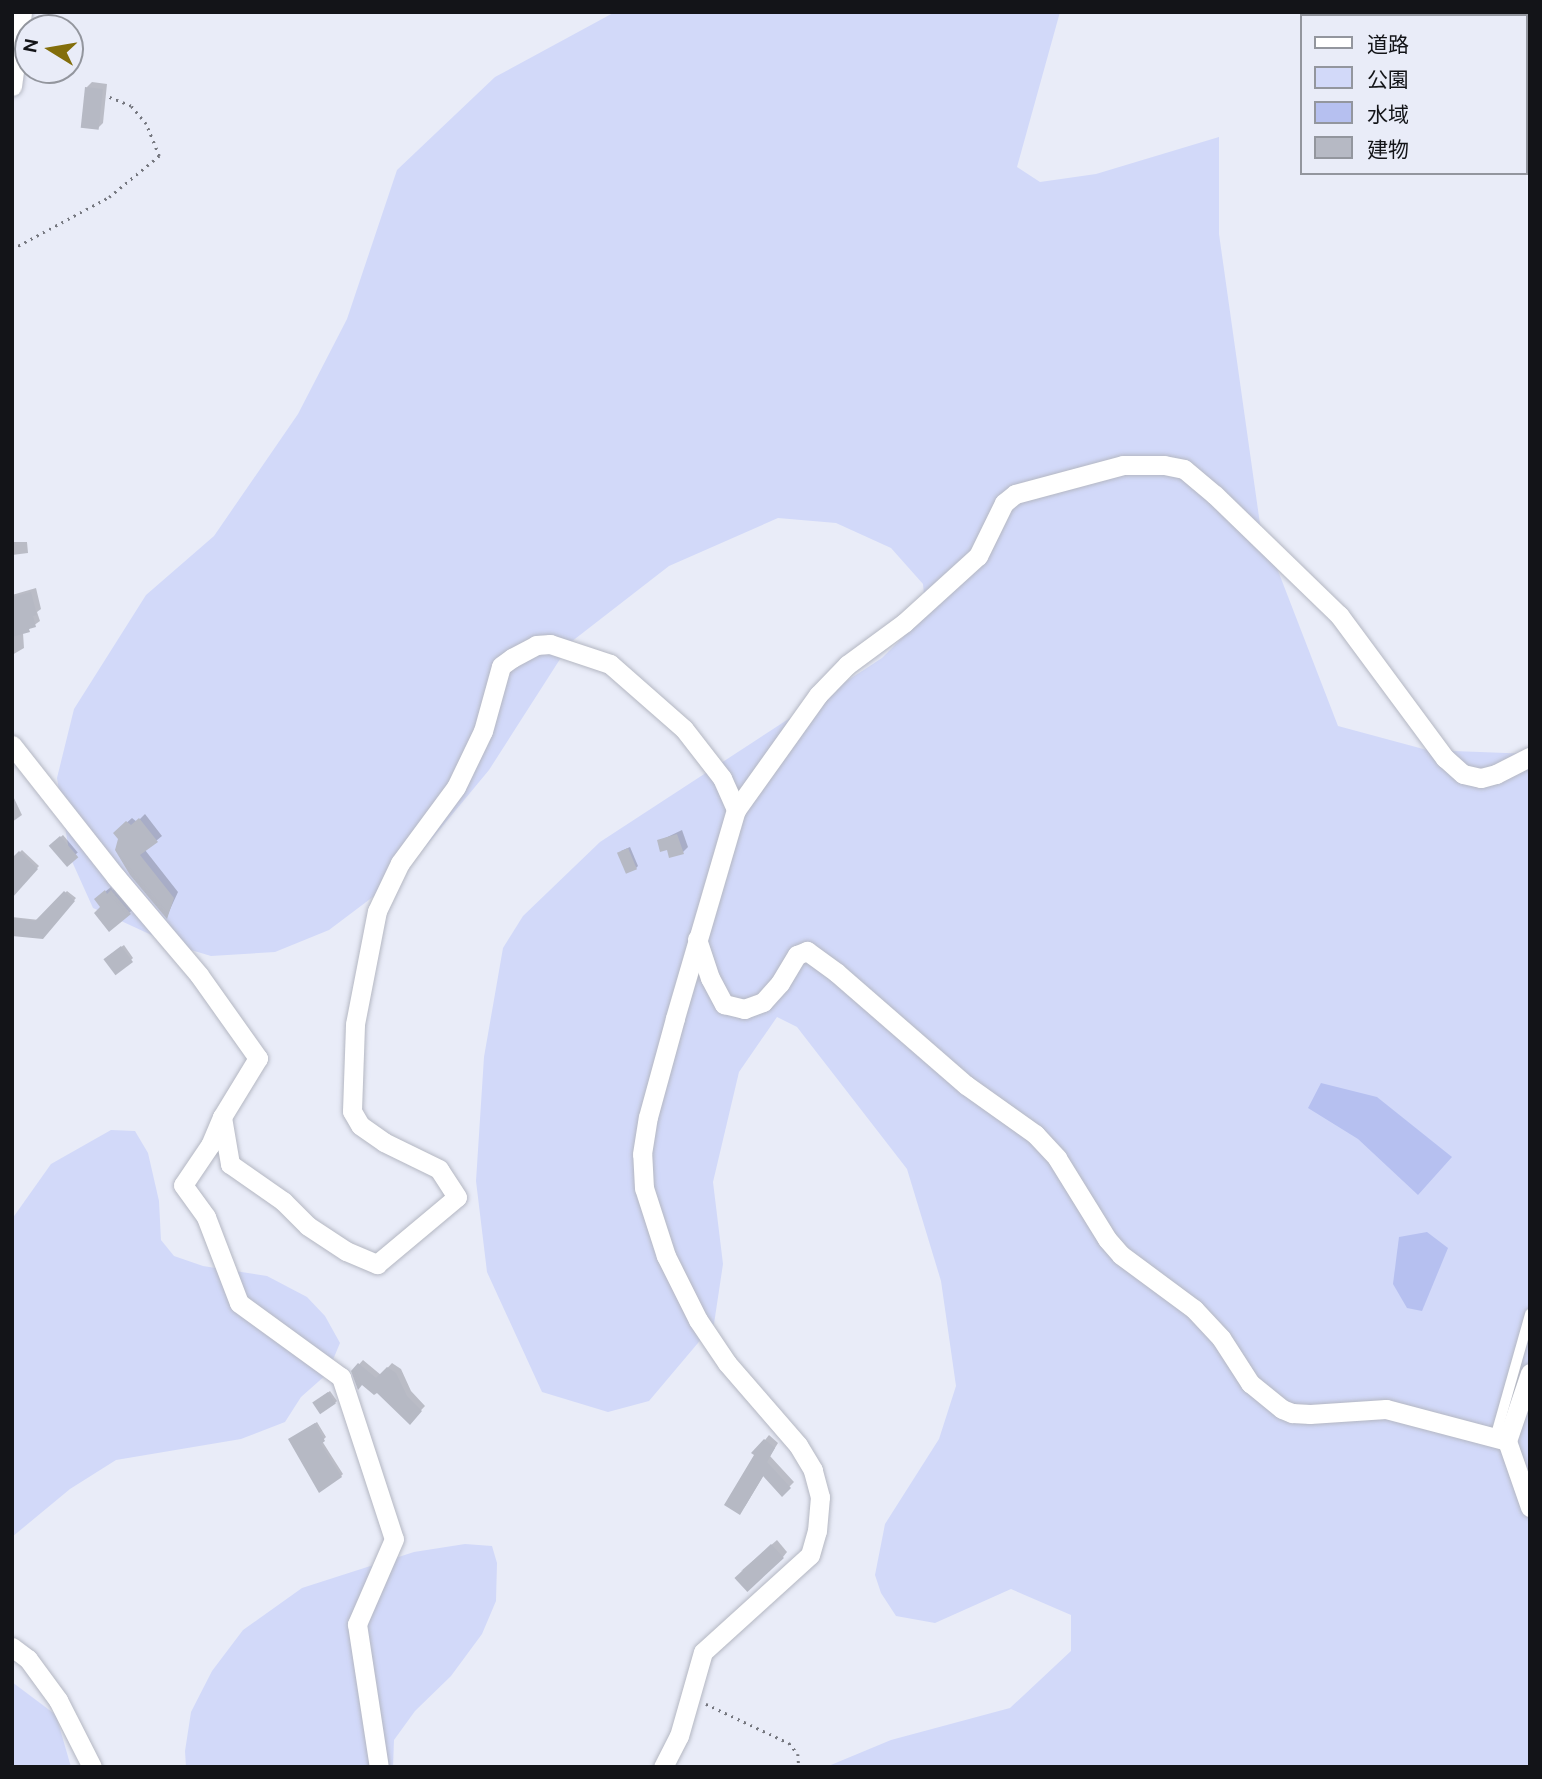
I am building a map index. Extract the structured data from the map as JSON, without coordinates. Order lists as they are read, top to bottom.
{
  "legend": [
    "道路",
    "公園",
    "水域",
    "建物"
  ],
  "north": "left"
}
